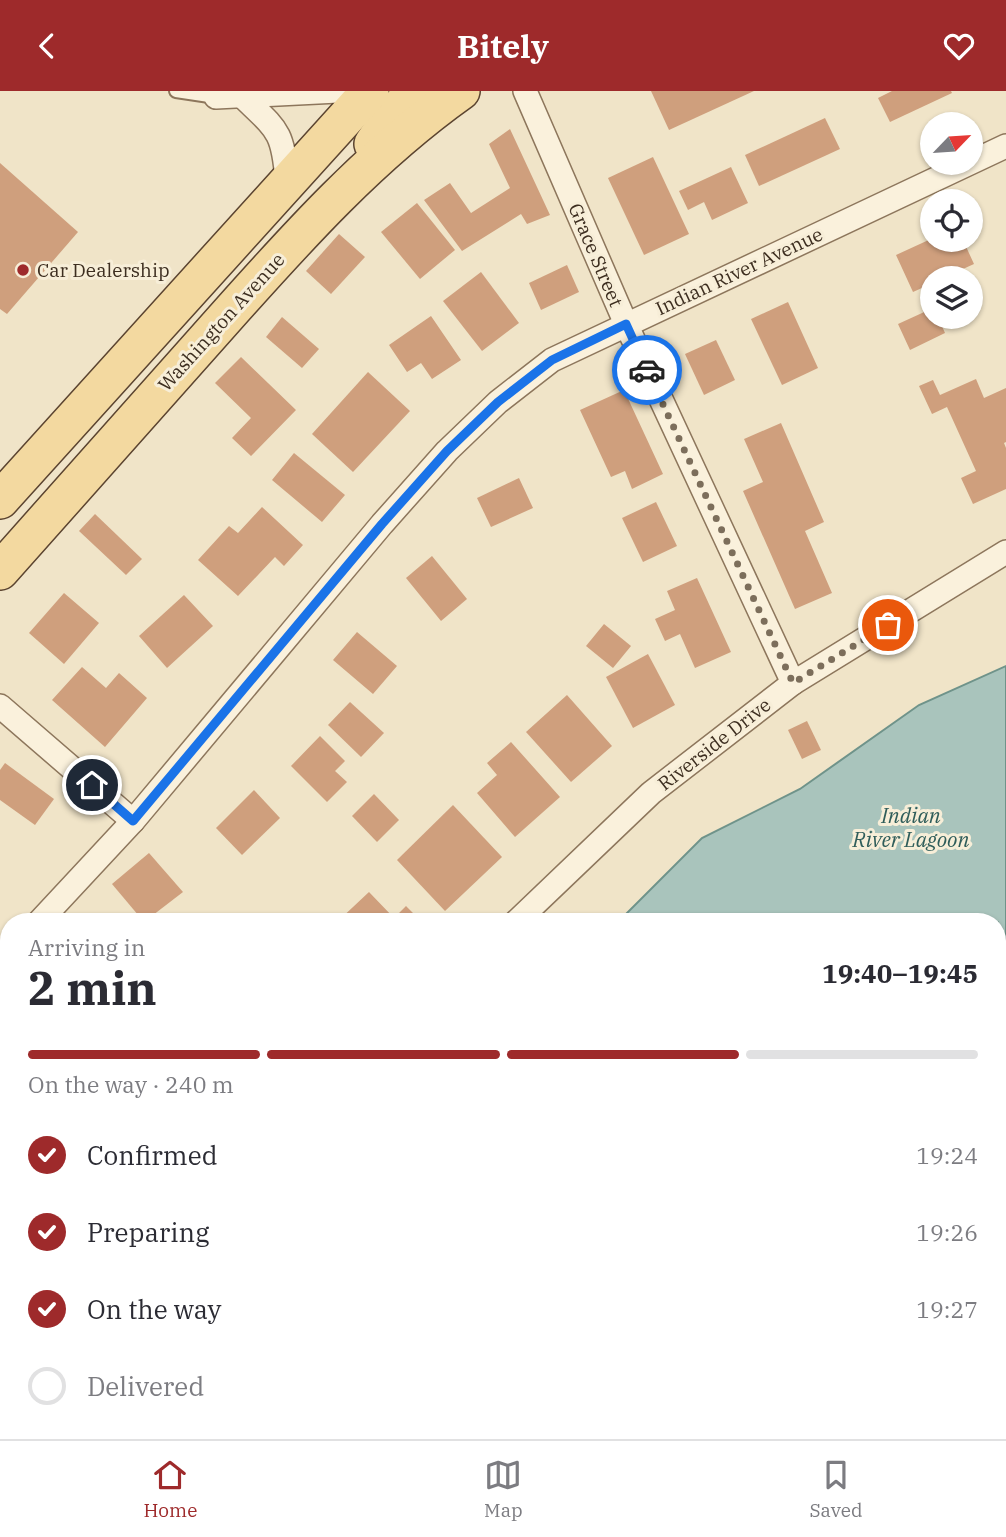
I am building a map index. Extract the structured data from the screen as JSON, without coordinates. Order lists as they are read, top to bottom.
{
  "streets": {
    "main road": ["Washington Avenue"],
    "street": ["Grace Street", "Indian River Avenue", "Riverside Drive"]
  },
  "crossings": [
    ["Grace Street", "Indian River Avenue"],
    ["Grace Street", "Riverside Drive"]
  ],
  "water": ["Indian River Lagoon"],
  "places": ["Car Dealership"],
  "north": "top right",
  "page": {
    "header": "Bitely",
    "heading": ["2 min", "Arriving in", "19:40–19:45"],
    "bar": "On the way · 240 m",
    "list": [
      ["Confirmed", "19:24"],
      ["Preparing", "19:26"],
      ["On the way", "19:27"],
      "Delivered"
    ],
    "tabs": ["Home", "Map", "Saved"]
  }
}
